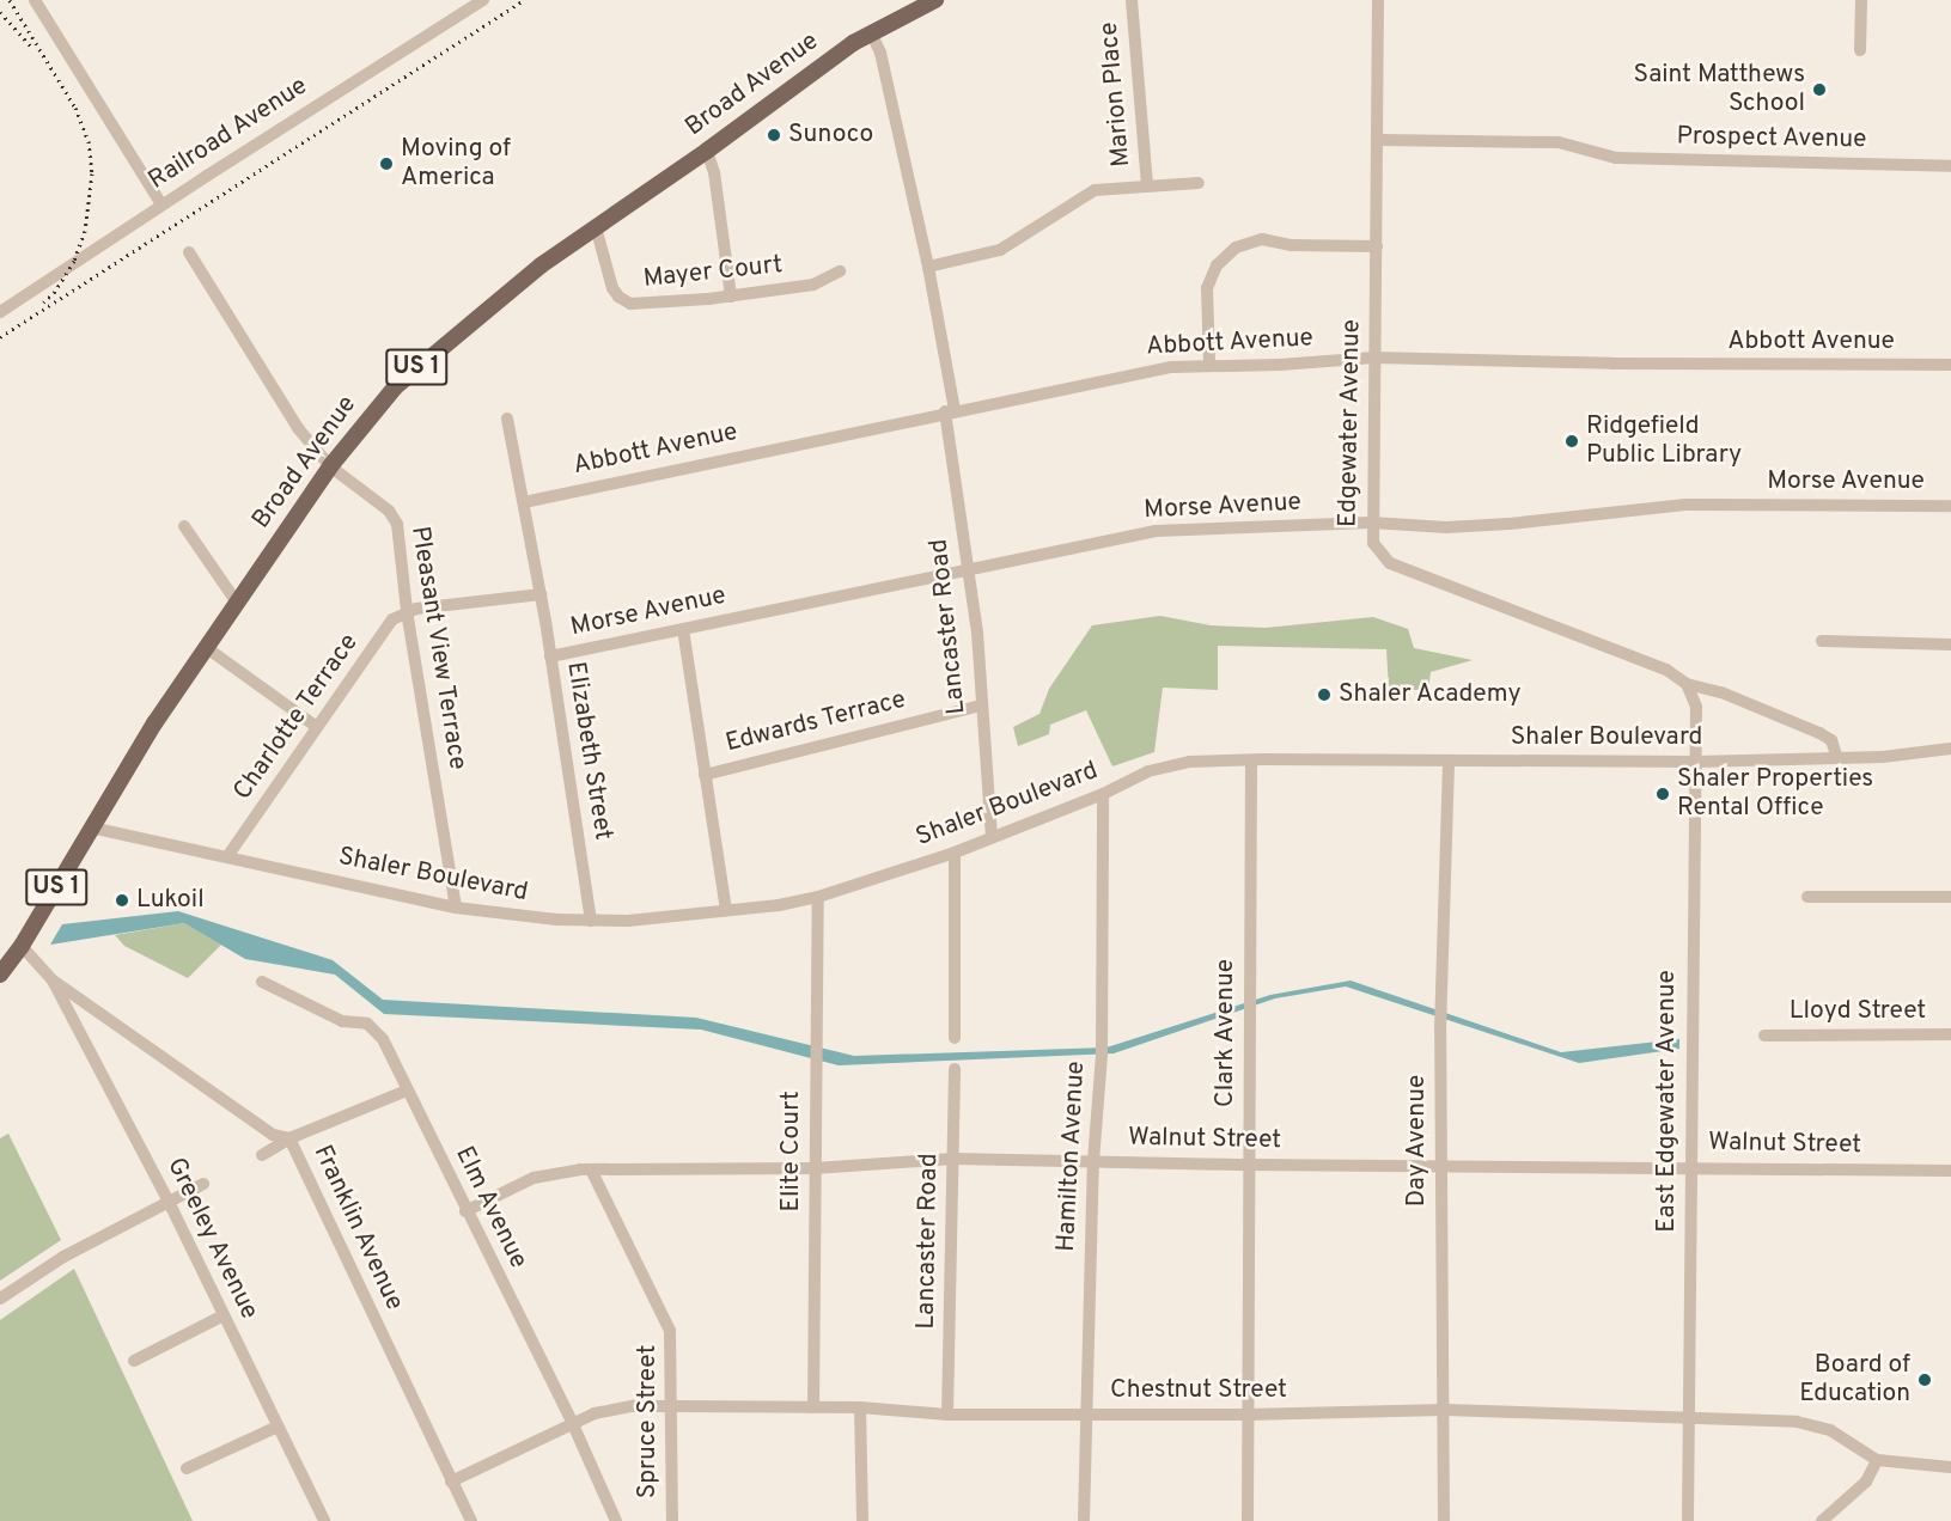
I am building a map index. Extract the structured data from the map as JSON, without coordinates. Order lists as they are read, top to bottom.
{
  "streets": {
    "main road": ["Broad Avenue", "US 1"],
    "street": [
      "Marion Place",
      "Railroad Avenue",
      "Prospect Avenue",
      "Mayer Court",
      "Abbott Avenue",
      "Edgewater Avenue",
      "Morse Avenue",
      "Lancaster Road",
      "Pleasant View Terrace",
      "Charlotte Terrace",
      "Edwards Terrace",
      "Shaler Boulevard",
      "Elizabeth Street",
      "Lloyd Street",
      "Clark Avenue",
      "East Edgewater Avenue",
      "Walnut Street",
      "Day Avenue",
      "Elite Court",
      "Hamilton Avenue",
      "Elm Avenue",
      "Franklin Avenue",
      "Greeley Avenue",
      "Chestnut Street",
      "Spruce Street"
    ]
  },
  "crossings": [
    ["Broad Avenue", "Mayer Court"],
    ["Broad Avenue", "US 1"],
    ["Broad Avenue", "Lancaster Road"],
    ["Broad Avenue", "Pleasant View Terrace"],
    ["Broad Avenue", "Shaler Boulevard"],
    ["Broad Avenue", "Franklin Avenue"],
    ["Prospect Avenue", "Edgewater Avenue"],
    ["Abbott Avenue", "Edgewater Avenue"],
    ["Abbott Avenue", "Lancaster Road"],
    ["Abbott Avenue", "Elizabeth Street"],
    ["Edgewater Avenue", "Morse Avenue"],
    ["Edgewater Avenue", "Shaler Boulevard"],
    ["Edgewater Avenue", "East Edgewater Avenue"],
    ["Morse Avenue", "Lancaster Road"],
    ["Morse Avenue", "Elizabeth Street"],
    ["Lancaster Road", "Edwards Terrace"],
    ["Lancaster Road", "Shaler Boulevard"],
    ["Lancaster Road", "Walnut Street"],
    ["Lancaster Road", "Chestnut Street"],
    ["Pleasant View Terrace", "Charlotte Terrace"],
    ["Pleasant View Terrace", "Shaler Boulevard"],
    ["Charlotte Terrace", "Shaler Boulevard"],
    ["Shaler Boulevard", "Elizabeth Street"],
    ["Shaler Boulevard", "Clark Avenue"],
    ["Shaler Boulevard", "East Edgewater Avenue"],
    ["Shaler Boulevard", "Day Avenue"],
    ["Shaler Boulevard", "Elite Court"],
    ["Shaler Boulevard", "Hamilton Avenue"],
    ["Clark Avenue", "Walnut Street"],
    ["Clark Avenue", "Chestnut Street"],
    ["East Edgewater Avenue", "Walnut Street"],
    ["East Edgewater Avenue", "Chestnut Street"],
    ["Walnut Street", "Day Avenue"],
    ["Walnut Street", "Elite Court"],
    ["Walnut Street", "Hamilton Avenue"],
    ["Walnut Street", "Elm Avenue"],
    ["Walnut Street", "Spruce Street"],
    ["Day Avenue", "Chestnut Street"],
    ["Elite Court", "Chestnut Street"],
    ["Hamilton Avenue", "Chestnut Street"],
    ["Elm Avenue", "Chestnut Street"],
    ["Franklin Avenue", "Greeley Avenue"],
    ["Franklin Avenue", "Chestnut Street"],
    ["Chestnut Street", "Spruce Street"]
  ],
  "places": [
    "Saint Matthews School",
    "Sunoco",
    "Moving of America",
    "Ridgefield Public Library",
    "Shaler Academy",
    "Shaler Properties Rental Office",
    "Lukoil",
    "Board of Education"
  ]
}
